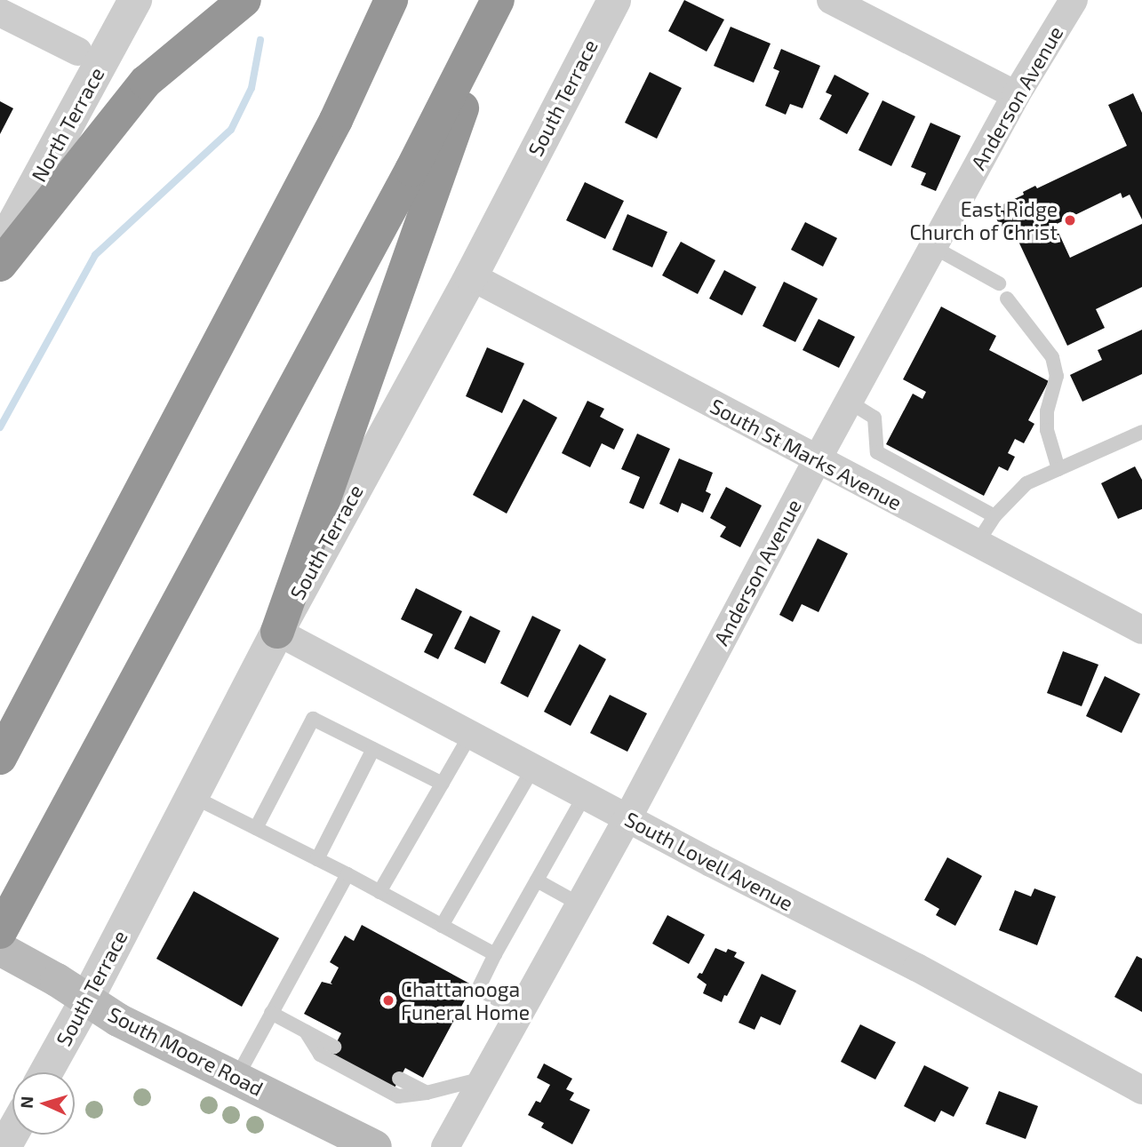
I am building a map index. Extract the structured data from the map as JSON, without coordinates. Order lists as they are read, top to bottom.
{
  "streets": {
    "main road": ["South Moore Road"],
    "street": [
      "South Terrace",
      "Anderson Avenue",
      "North Terrace",
      "South St Marks Avenue",
      "South Lovell Avenue"
    ]
  },
  "crossings": [
    ["South Terrace", "South St Marks Avenue"],
    ["South Terrace", "South Lovell Avenue"],
    ["South Terrace", "South Moore Road"],
    ["Anderson Avenue", "South St Marks Avenue"],
    ["Anderson Avenue", "South Lovell Avenue"]
  ],
  "places": ["East Ridge Church of Christ", "Chattanooga Funeral Home"],
  "north": "left"
}
